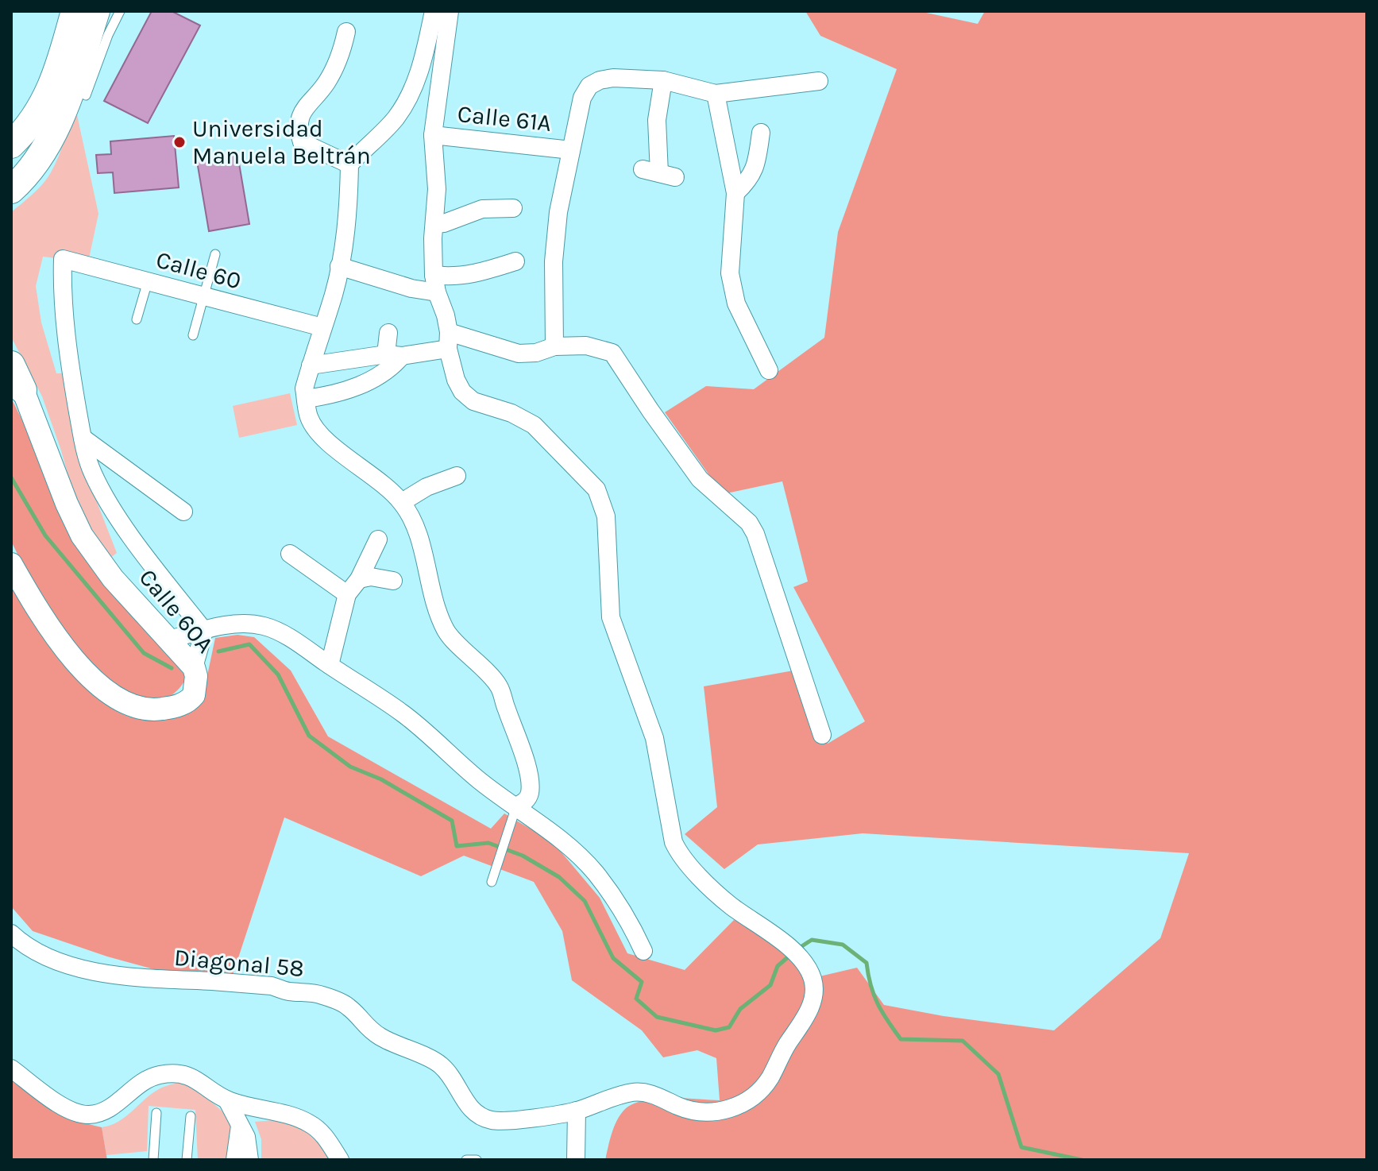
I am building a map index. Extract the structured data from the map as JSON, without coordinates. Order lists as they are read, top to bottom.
{
  "streets": {
    "street": [
      "Calle 61A",
      "Calle 60",
      "Calle 60A",
      "Diagonal 58"
    ]
  },
  "places": ["Universidad Manuela Beltrán"]
}
